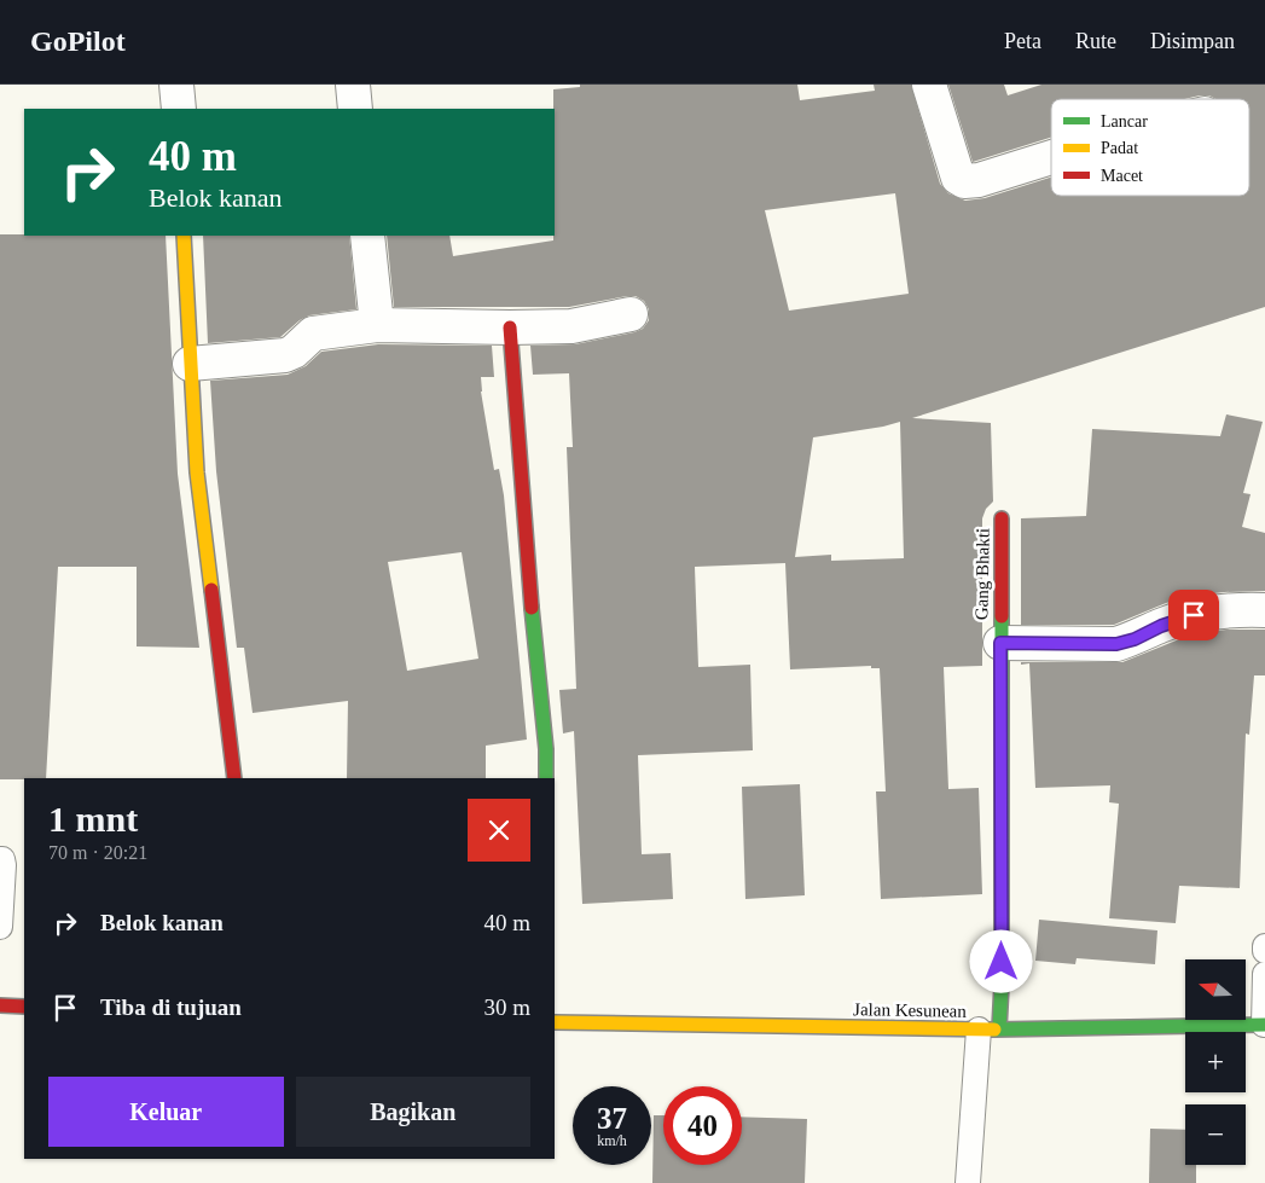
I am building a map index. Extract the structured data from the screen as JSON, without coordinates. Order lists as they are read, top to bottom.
{
  "streets": {
    "main road": ["Gang Bhakti", "Jalan Kesunean"]
  },
  "crossings": [
    ["Gang Bhakti", "Jalan Kesunean"]
  ],
  "legend": ["Lancar", "Padat", "Macet"],
  "north": "left",
  "page": {
    "header": "GoPilot",
    "nav": ["Peta", "Rute", "Disimpan"],
    "turn": ["40 m", "Belok kanan"],
    "heading": ["1 mnt", "70 m · 20:21"],
    "list": [
      {
        "name": "Belok kanan",
        "value": "40 m"
      },
      {
        "name": "Tiba di tujuan",
        "value": "30 m"
      }
    ],
    "map_buttons": ["+", "−"],
    "buttons": ["Keluar", "Bagikan"],
    "speed": "37 km/h",
    "limit": "40"
  }
}
